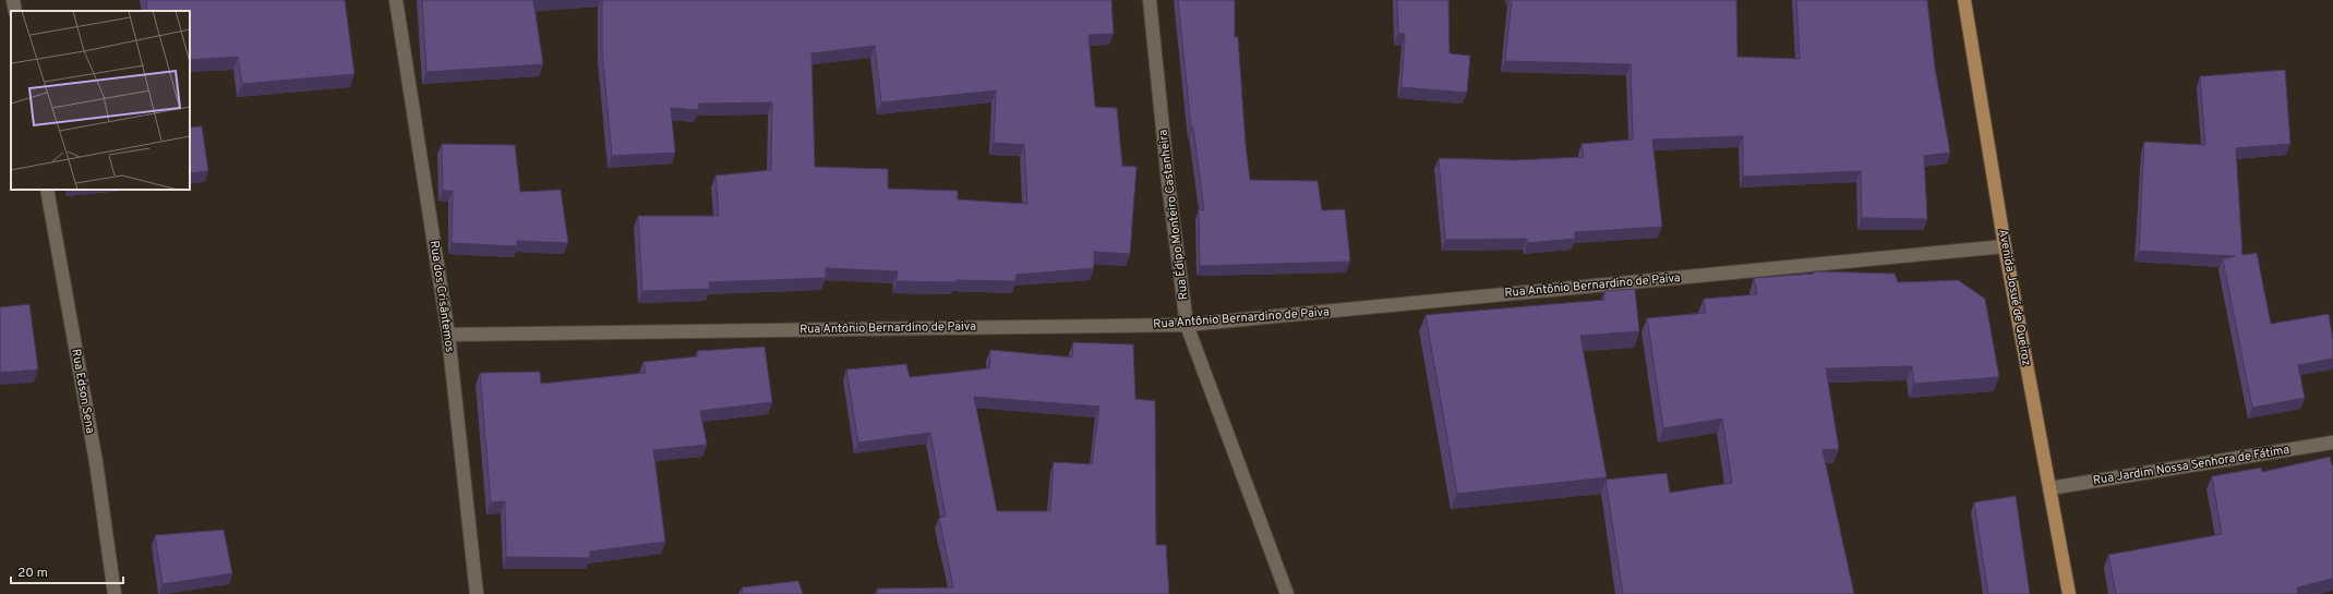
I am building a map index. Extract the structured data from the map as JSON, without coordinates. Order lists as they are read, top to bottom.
{
  "streets": {
    "main road": ["Avenida Josué de Queiroz"],
    "street": [
      "Rua Édipo Monteiro Castanheira",
      "Rua Antônio Bernardino de Paiva",
      "Rua dos Crisântemos",
      "Rua Edson Sena",
      "Rua Jardim Nossa Senhora de Fátima"
    ]
  },
  "crossings": [
    ["Rua Édipo Monteiro Castanheira", "Rua Antônio Bernardino de Paiva"],
    ["Rua Antônio Bernardino de Paiva", "Rua dos Crisântemos"],
    ["Rua Antônio Bernardino de Paiva", "Avenida Josué de Queiroz"],
    ["Avenida Josué de Queiroz", "Rua Jardim Nossa Senhora de Fátima"]
  ],
  "scale_bar": "20 m"
}
